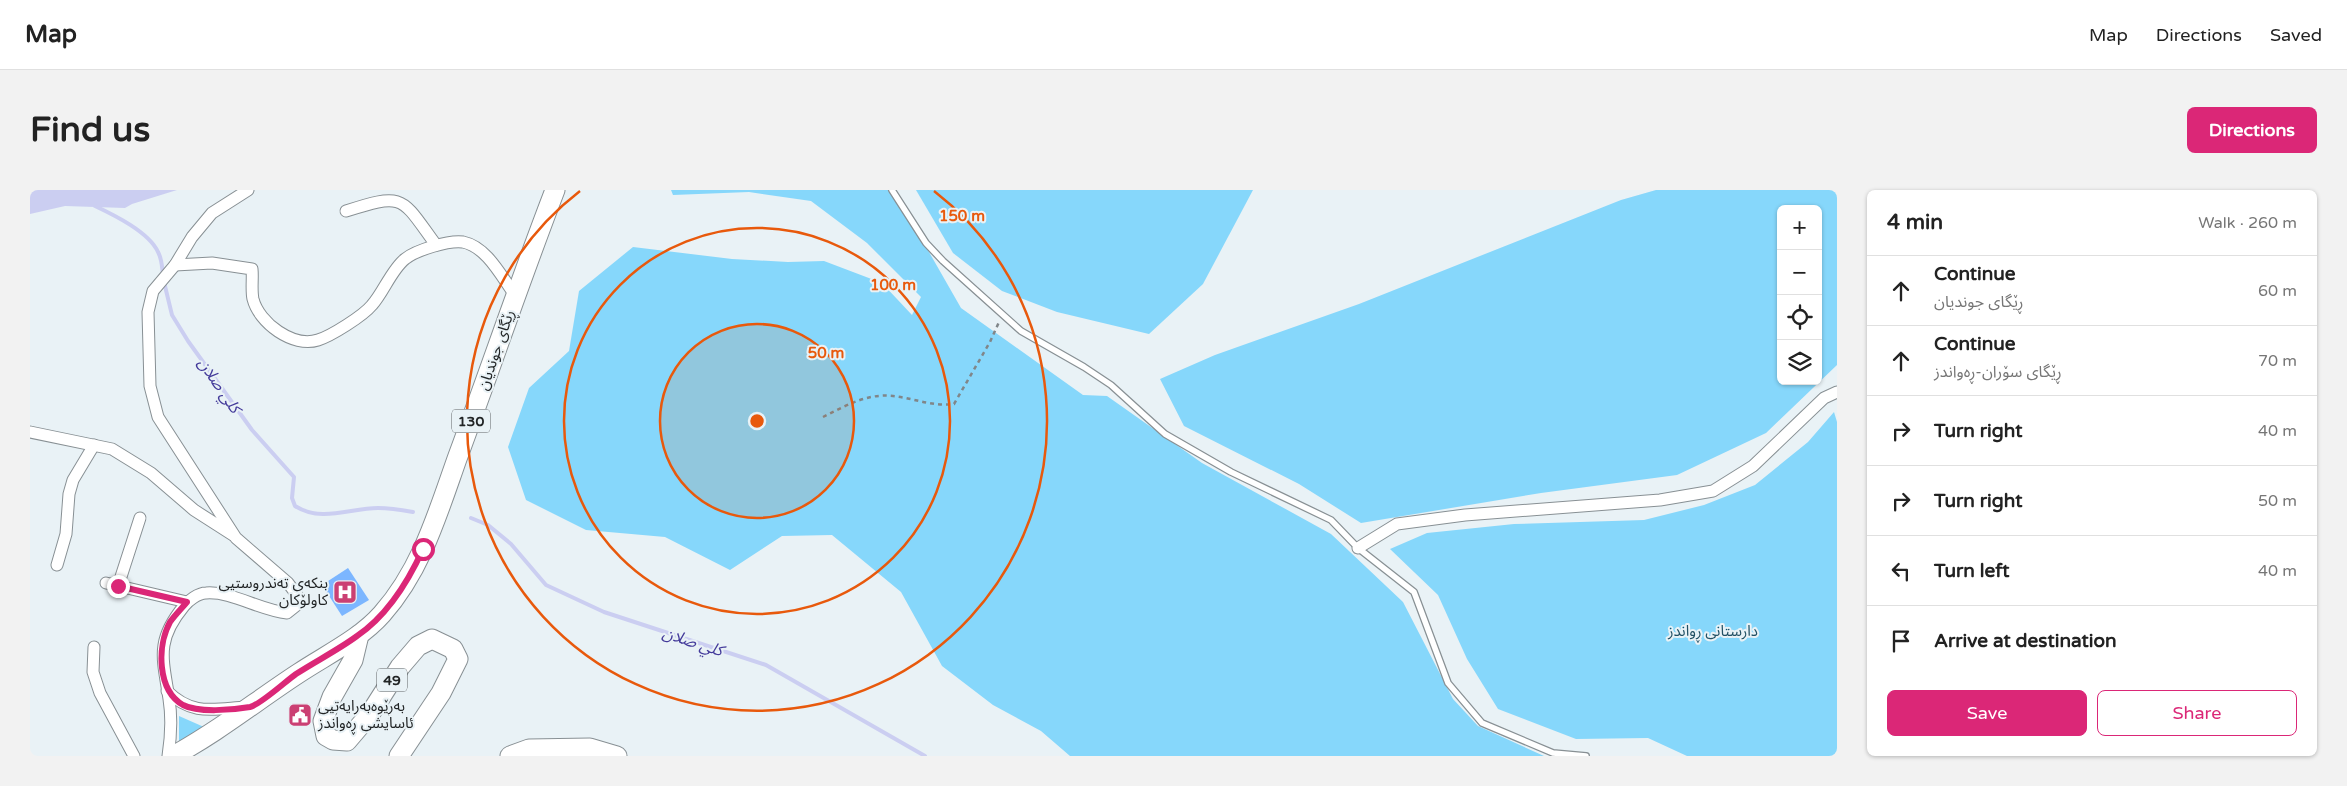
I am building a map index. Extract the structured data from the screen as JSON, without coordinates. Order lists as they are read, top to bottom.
{
  "streets": {
    "main road": ["ڕێگای جوندیان", "130", "49"]
  },
  "crossings": [
    ["ڕێگای جوندیان", "49"]
  ],
  "water": ["كلي صلان"],
  "parks": ["دارستانی ڕواندز"],
  "places": {
    "hospital": ["بنکەی تەندروستیی کاولۆکان"],
    "public building": ["بەڕێوەبەرایەتیی ئاسایشی ڕەواندز"]
  },
  "page": {
    "header": "Map",
    "nav": ["Map", "Directions", "Saved"],
    "buttons": [
      "Directions",
      ["Save", "Share"]
    ],
    "title": "Find us",
    "heading": ["4 min", "Walk · 260 m"],
    "map_buttons": ["+", "−"],
    "list": [
      ["Continue", "ڕێگای جوندیان", "60 m"],
      ["Continue", "ڕێگای سۆران-ڕەواندز", "70 m"],
      ["Turn right", "40 m"],
      ["Turn right", "50 m"],
      ["Turn left", "40 m"],
      "Arrive at destination"
    ]
  },
  "rings": ["150 m", "100 m", "50 m"]
}
